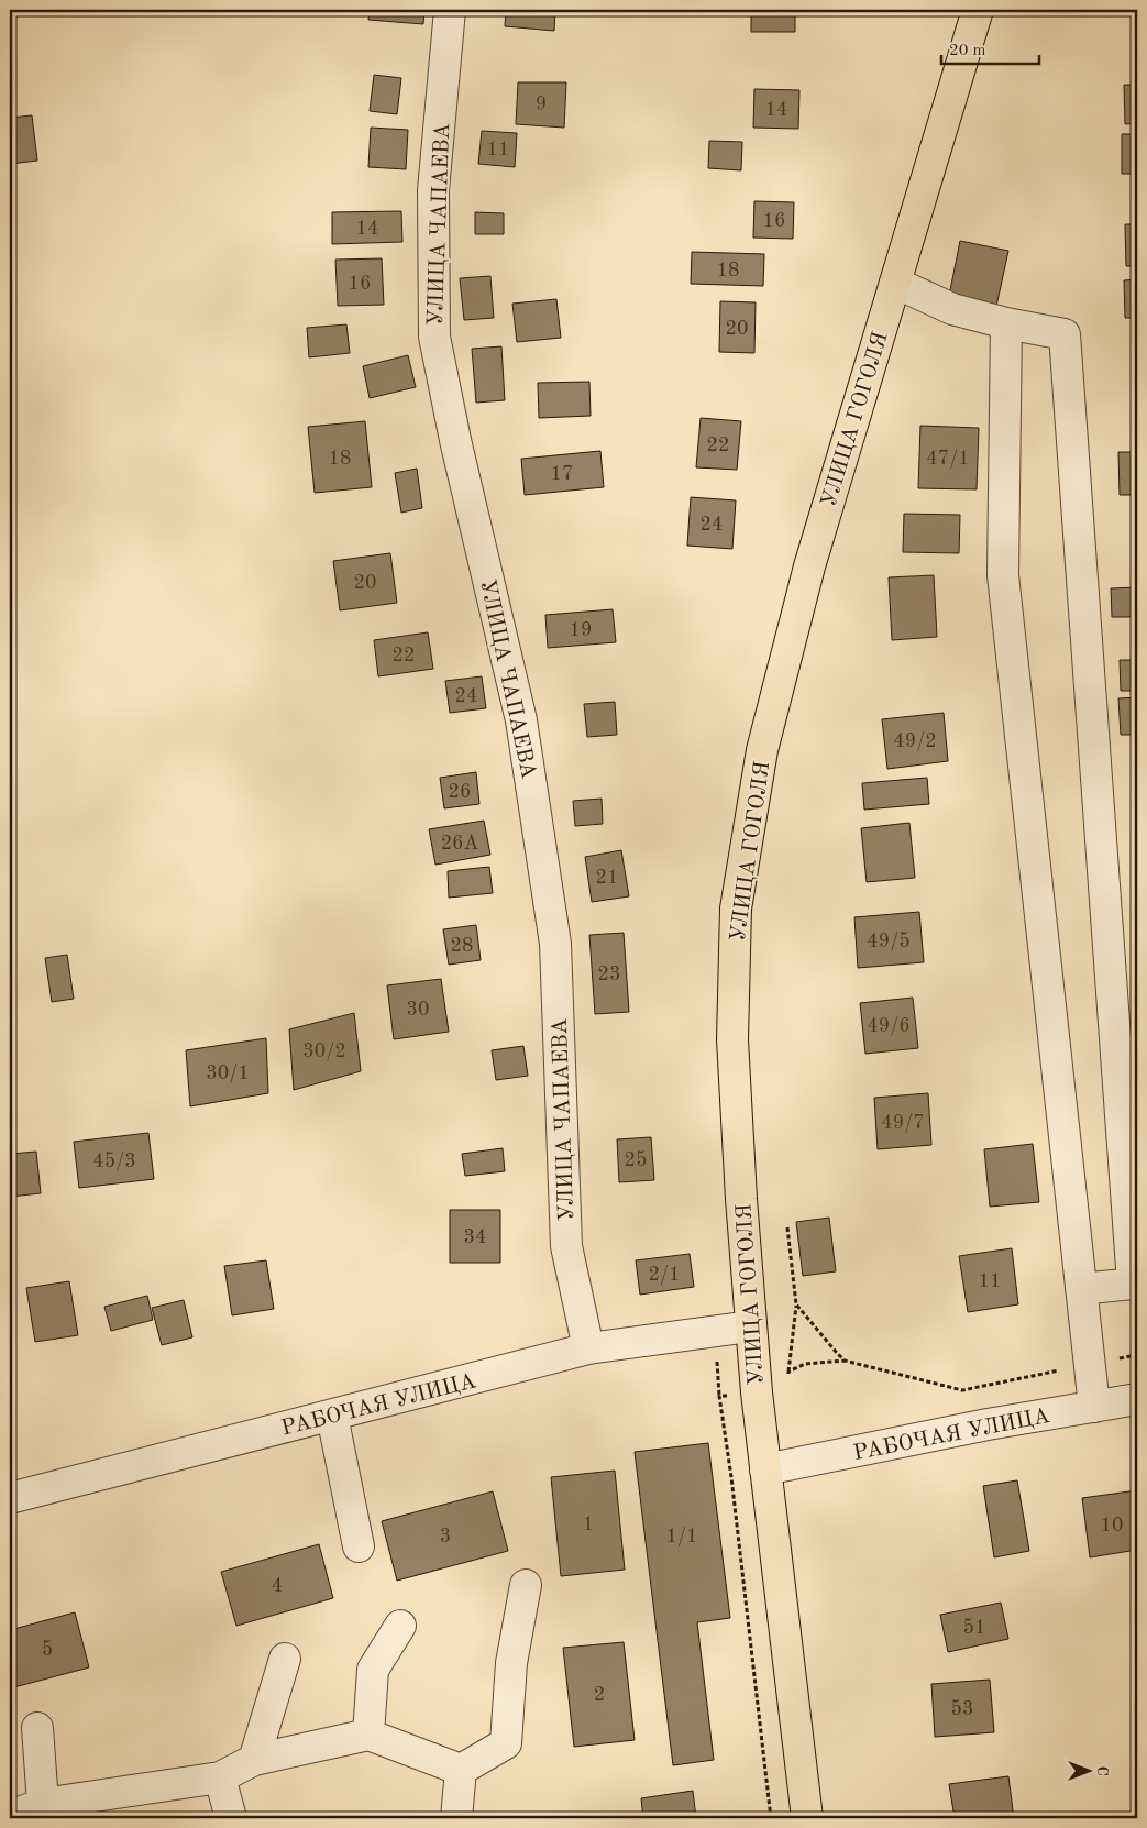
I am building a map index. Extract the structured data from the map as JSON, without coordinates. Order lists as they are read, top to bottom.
{
  "streets": {
    "main road": ["УЛИЦА ГОГОЛЯ"],
    "street": ["УЛИЦА ЧАПАЕВА", "РАБОЧАЯ УЛИЦА"]
  },
  "crossings": [
    ["УЛИЦА ЧАПАЕВА", "РАБОЧАЯ УЛИЦА"],
    ["УЛИЦА ГОГОЛЯ", "РАБОЧАЯ УЛИЦА"]
  ],
  "house_numbers": [
    "9",
    "14",
    "11",
    "16",
    "14",
    "18",
    "16",
    "20",
    "22",
    "18",
    "47/1",
    "17",
    "24",
    "20",
    "19",
    "22",
    "24",
    "49/2",
    "26",
    "26А",
    "21",
    "49/5",
    "28",
    "23",
    "30",
    "49/6",
    "30/2",
    "30/1",
    "49/7",
    "25",
    "45/3",
    "34",
    "2/1",
    "11",
    "1",
    "10",
    "3",
    "1/1",
    "4",
    "51",
    "5",
    "2",
    "53"
  ],
  "scale_bar": "20 m",
  "north": "right"
}
